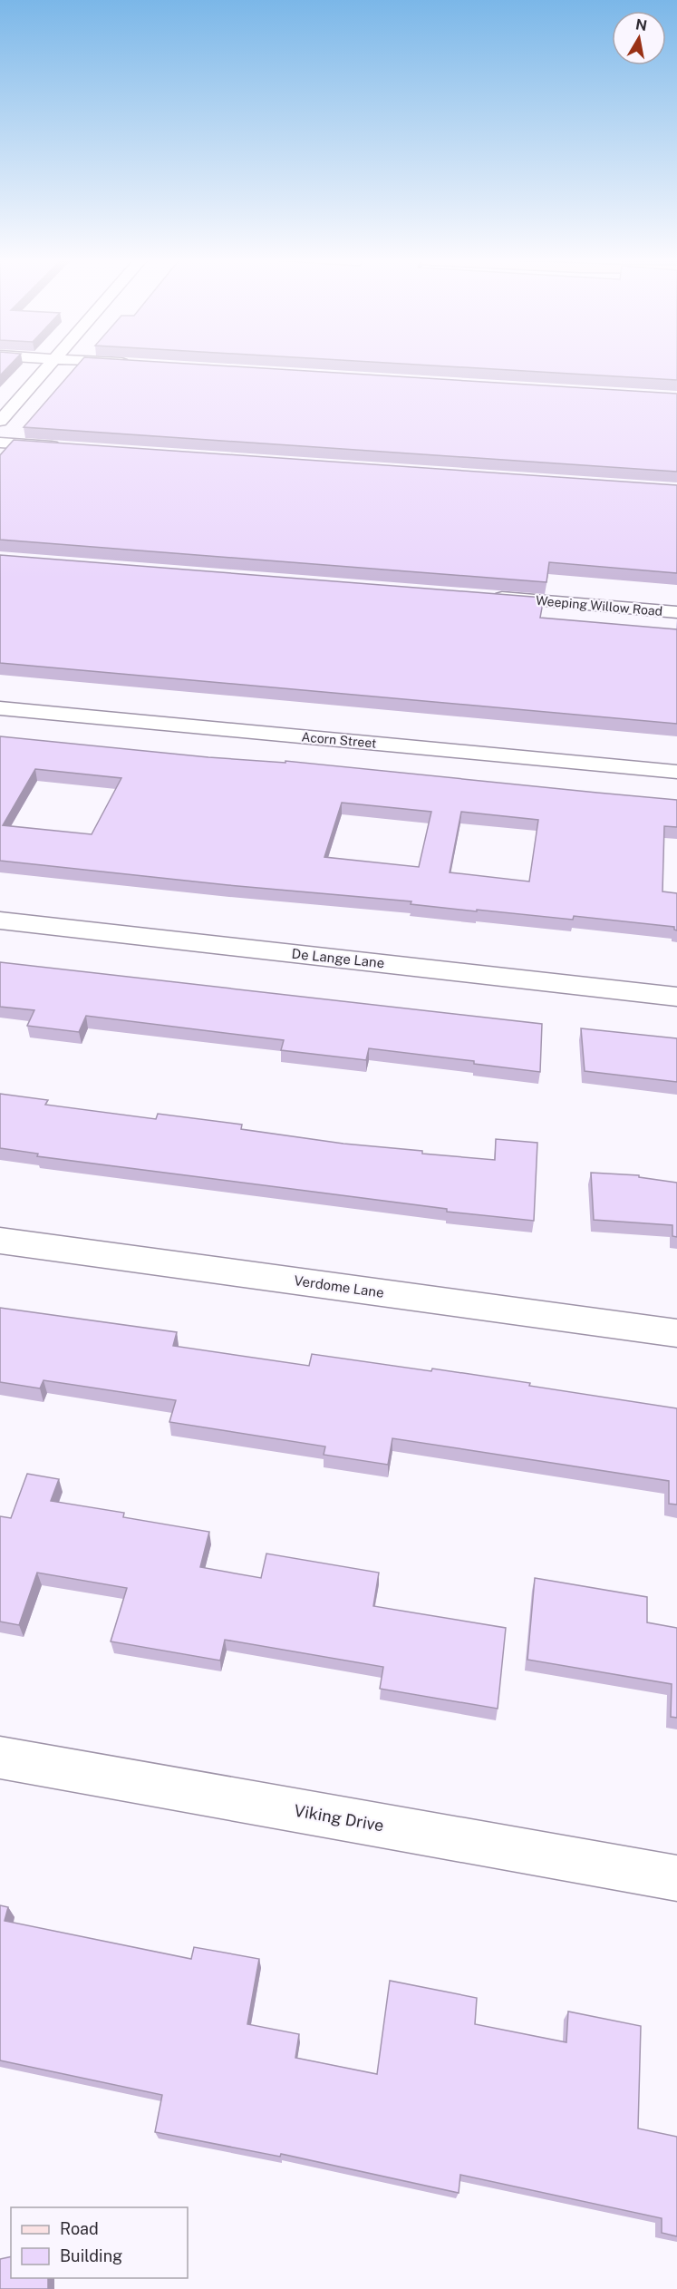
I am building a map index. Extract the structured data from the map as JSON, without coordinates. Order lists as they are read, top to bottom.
{
  "streets": {
    "street": [
      "Weeping Willow Road",
      "Acorn Street",
      "De Lange Lane",
      "Verdome Lane",
      "Viking Drive"
    ]
  },
  "legend": ["Road", "Building"],
  "north": "top"
}
